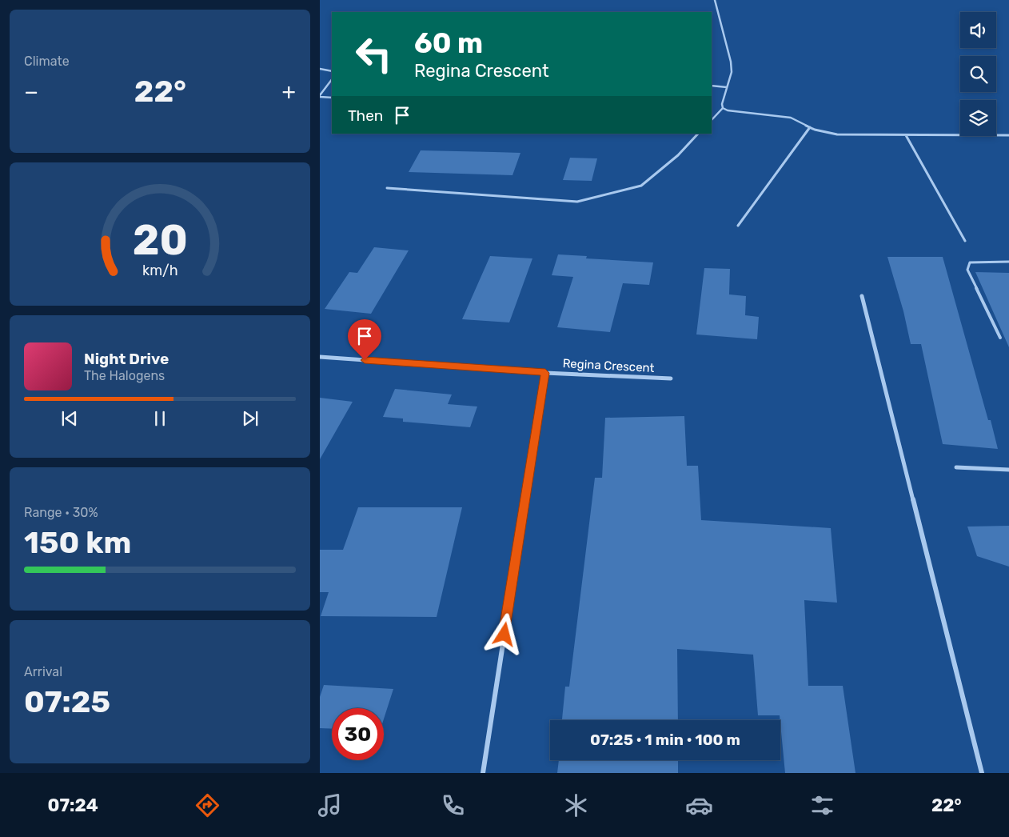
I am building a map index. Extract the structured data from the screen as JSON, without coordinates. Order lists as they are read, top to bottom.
{
  "streets": {
    "street": ["Regina Crescent"]
  },
  "page": {
    "tile": [
      "Climate",
      ["Range · 30%", "150 km"],
      ["Arrival", "07:25"]
    ],
    "turn": ["60 m", "Regina Crescent"],
    "heat": ["−", "22°", "+"],
    "then": "Then",
    "song": ["Night Drive", "The Halogens"],
    "limit": "30",
    "trip": "07:25 · 1 min · 100 m",
    "tabs": ["07:24", "22°"],
    "gauge": ["20", "km/h"]
  }
}
